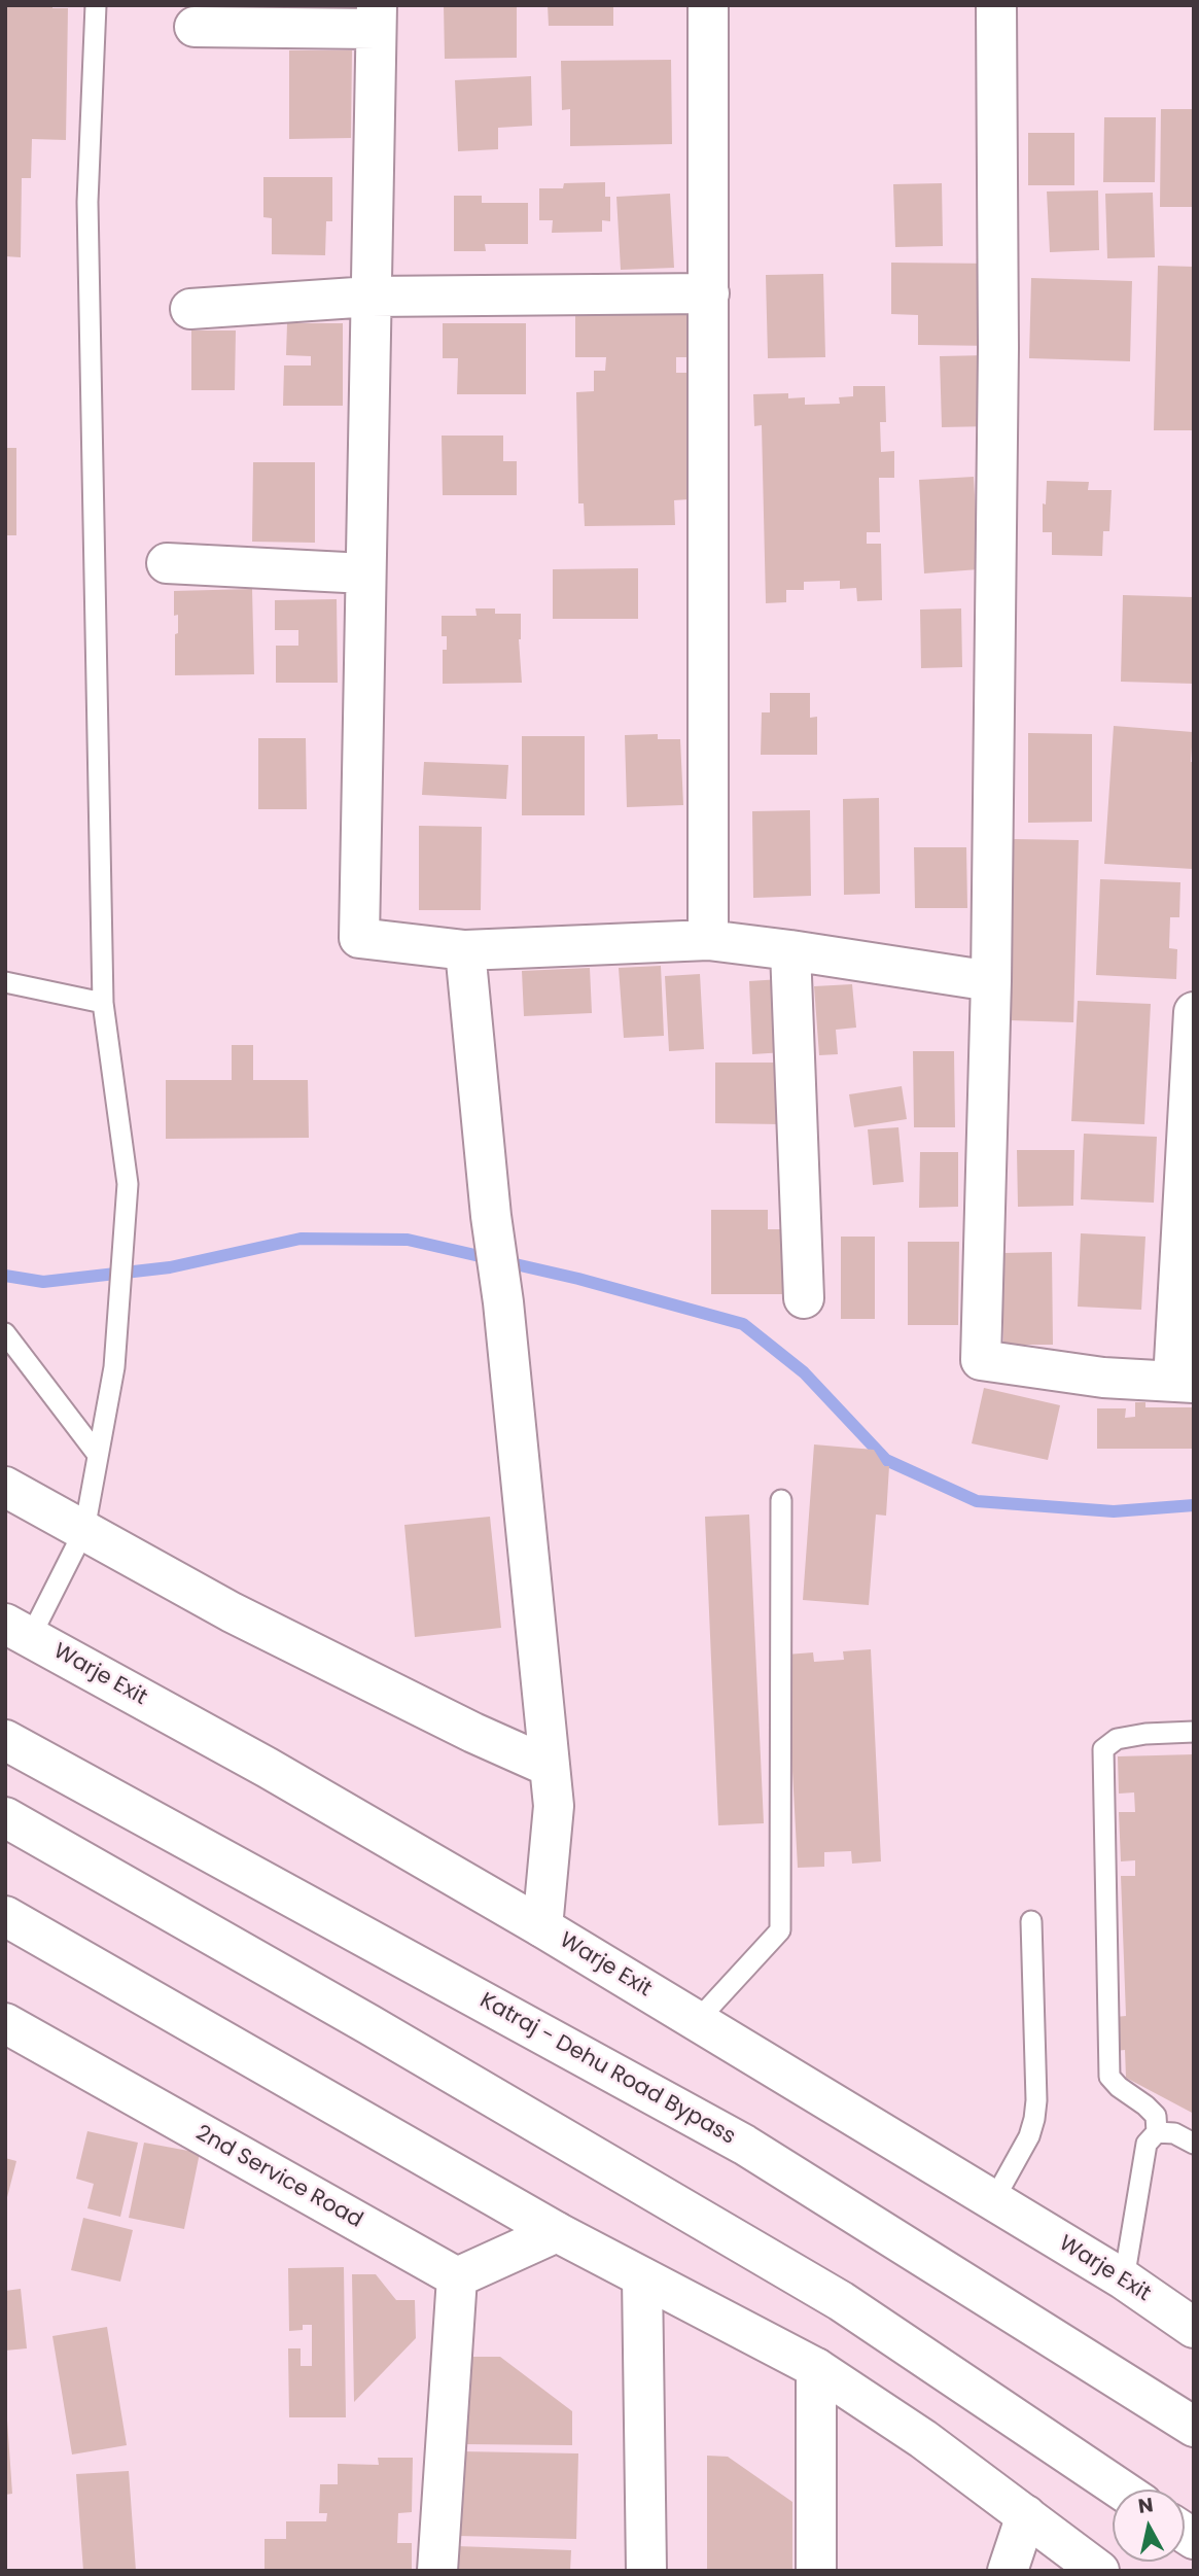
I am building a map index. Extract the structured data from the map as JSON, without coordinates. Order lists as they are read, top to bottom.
{
  "streets": {
    "main road": ["Warje Exit", "Katraj - Dehu Road Bypass", "2nd Service Road"]
  },
  "north": "top"
}
